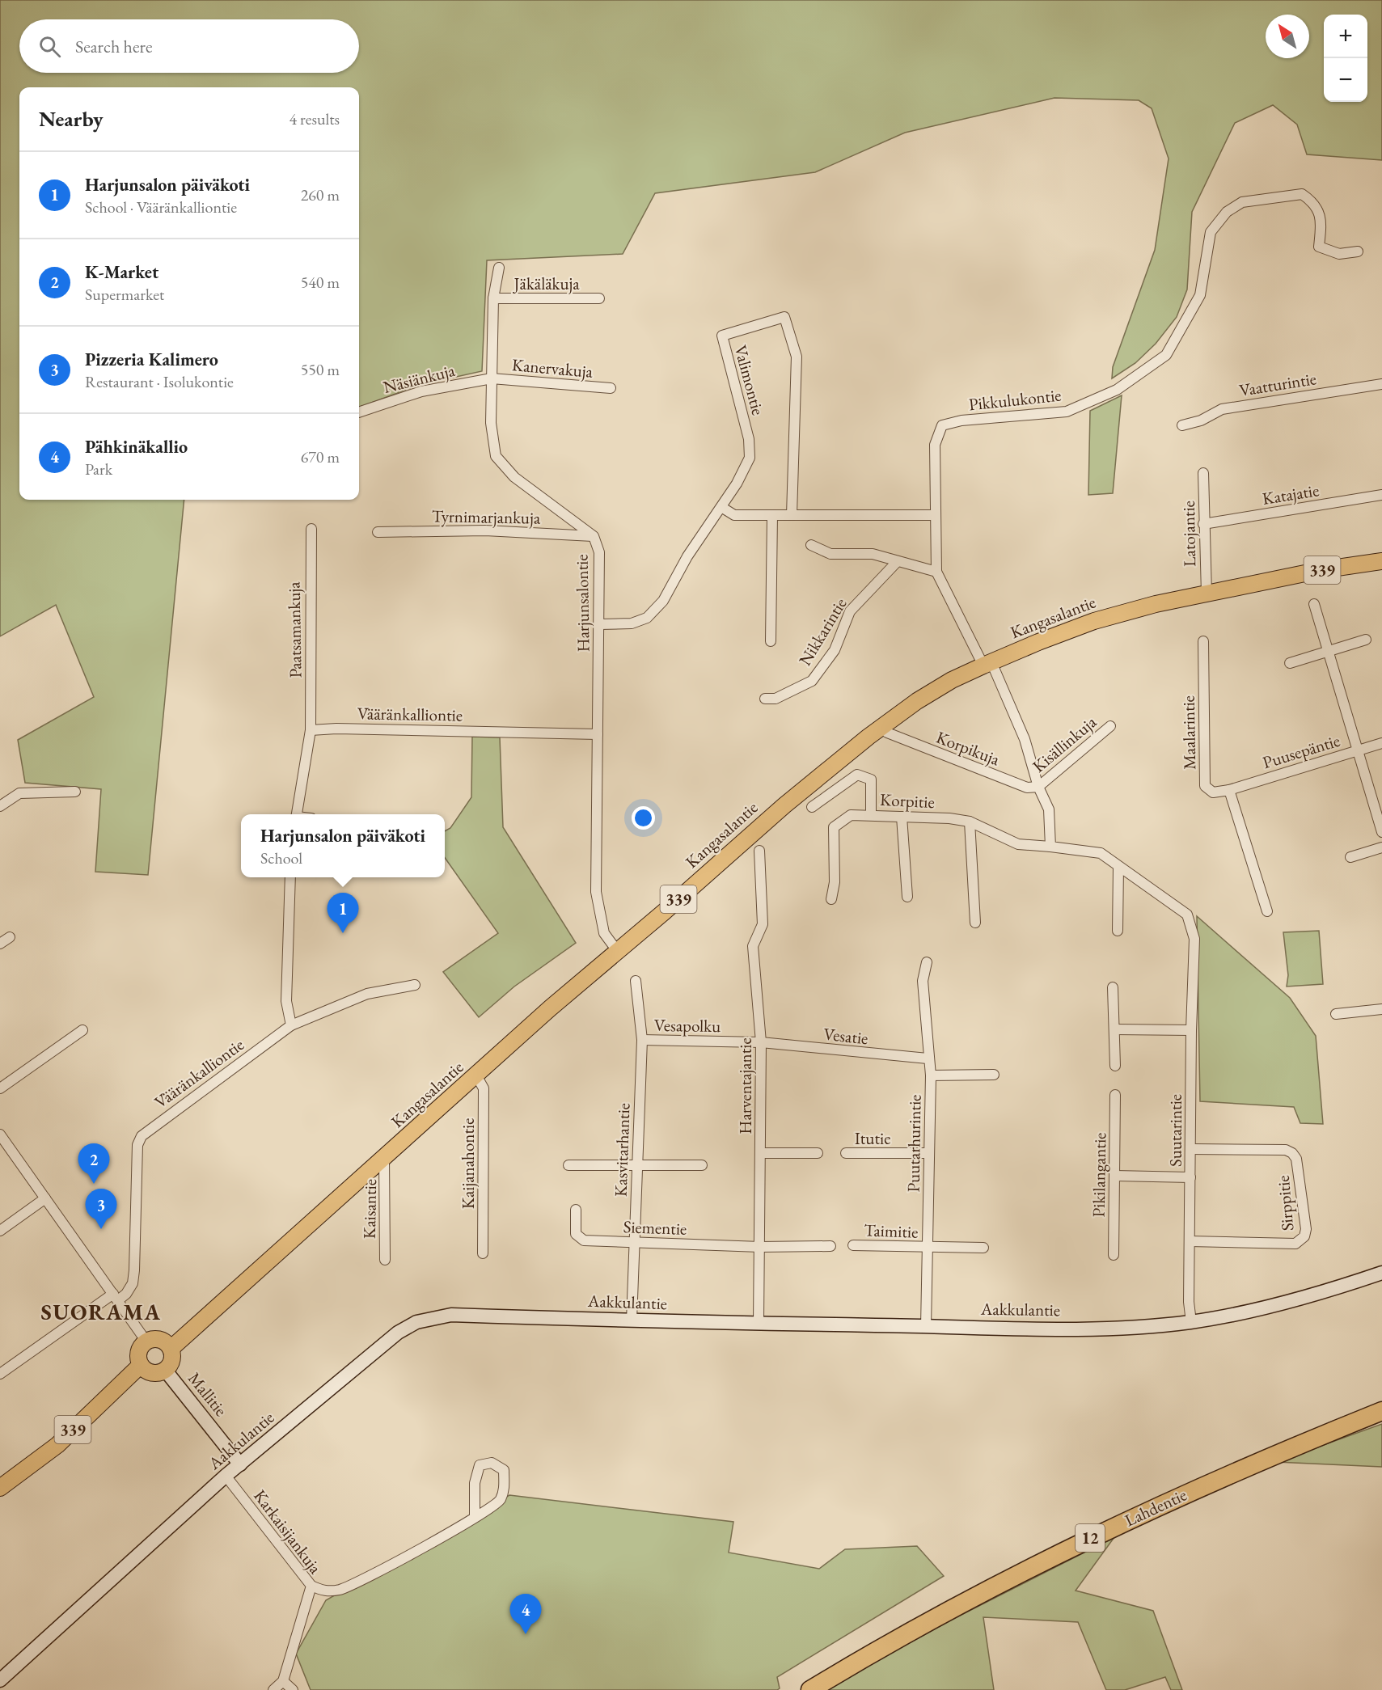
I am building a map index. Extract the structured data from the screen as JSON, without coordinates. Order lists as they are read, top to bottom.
{
  "streets": {
    "highway": ["Lahdentie", "12"],
    "main road": ["339", "Kangasalantie"],
    "street": [
      "Jäkäläkuja",
      "Kanervakuja",
      "Näsiänkuja",
      "Valimontie",
      "Vaatturintie",
      "Pikkulukontie",
      "Katajatie",
      "Tyrnimarjankuja",
      "Latojantie",
      "Harjunsalontie",
      "Paatsamankuja",
      "Nikkarintie",
      "Vääränkalliontie",
      "Maalarintie",
      "Kisällinkuja",
      "Korpikuja",
      "Puusepäntie",
      "Korpitie",
      "Vesapolku",
      "Vesatie",
      "Harventajantie",
      "Suutarintie",
      "Itutie",
      "Puutarhurintie",
      "Kasvitarhantie",
      "Kaijanahontie",
      "Pikilangantie",
      "Sirppitie",
      "Kaisantie",
      "Siementie",
      "Taimitie",
      "Aakkulantie",
      "Mallitie",
      "Karkaisijankuja"
    ]
  },
  "crossings": [
    ["Jäkäläkuja", "Harjunsalontie"],
    ["Kanervakuja", "Näsiänkuja"],
    ["Kanervakuja", "Harjunsalontie"],
    ["Näsiänkuja", "Harjunsalontie"],
    ["Valimontie", "Harjunsalontie"],
    ["Pikkulukontie", "Kangasalantie"],
    ["Katajatie", "Latojantie"],
    ["Tyrnimarjankuja", "Harjunsalontie"],
    ["Latojantie", "Kangasalantie"],
    ["339", "Kangasalantie"],
    ["339", "Mallitie"],
    ["Harjunsalontie", "Kangasalantie"],
    ["Harjunsalontie", "Vääränkalliontie"],
    ["Kangasalantie", "Kaijanahontie"],
    ["Kangasalantie", "Kaisantie"],
    ["Kangasalantie", "Mallitie"],
    ["Paatsamankuja", "Vääränkalliontie"],
    ["Maalarintie", "Puusepäntie"],
    ["Kisällinkuja", "Korpikuja"],
    ["Korpitie", "Suutarintie"],
    ["Vesapolku", "Vesatie"],
    ["Vesapolku", "Harventajantie"],
    ["Vesapolku", "Kasvitarhantie"],
    ["Vesatie", "Harventajantie"],
    ["Vesatie", "Puutarhurintie"],
    ["Harventajantie", "Siementie"],
    ["Harventajantie", "Aakkulantie"],
    ["Suutarintie", "Sirppitie"],
    ["Suutarintie", "Aakkulantie"],
    ["Itutie", "Puutarhurintie"],
    ["Puutarhurintie", "Taimitie"],
    ["Puutarhurintie", "Aakkulantie"],
    ["Kasvitarhantie", "Siementie"],
    ["Kasvitarhantie", "Aakkulantie"],
    ["Aakkulantie", "Mallitie"],
    ["Aakkulantie", "Karkaisijankuja"]
  ],
  "districts": ["SUORAMA"],
  "north": "top left",
  "page": {
    "map_buttons": ["+", "−"],
    "search": "Search here",
    "heading": ["Nearby", "4 results"],
    "list": [
      {
        "mark": "1",
        "name": "Harjunsalon päiväkoti",
        "note": "School · Vääränkalliontie",
        "value": "260 m"
      },
      {
        "mark": "2",
        "name": "K-Market",
        "note": "Supermarket",
        "value": "540 m"
      },
      {
        "mark": "3",
        "name": "Pizzeria Kalimero",
        "note": "Restaurant · Isolukontie",
        "value": "550 m"
      },
      {
        "mark": "4",
        "name": "Pähkinäkallio",
        "note": "Park",
        "value": "670 m"
      }
    ],
    "popup": ["Harjunsalon päiväkoti", "School"],
    "pins": [
      "1",
      "2",
      "3",
      "4"
    ]
  }
}
